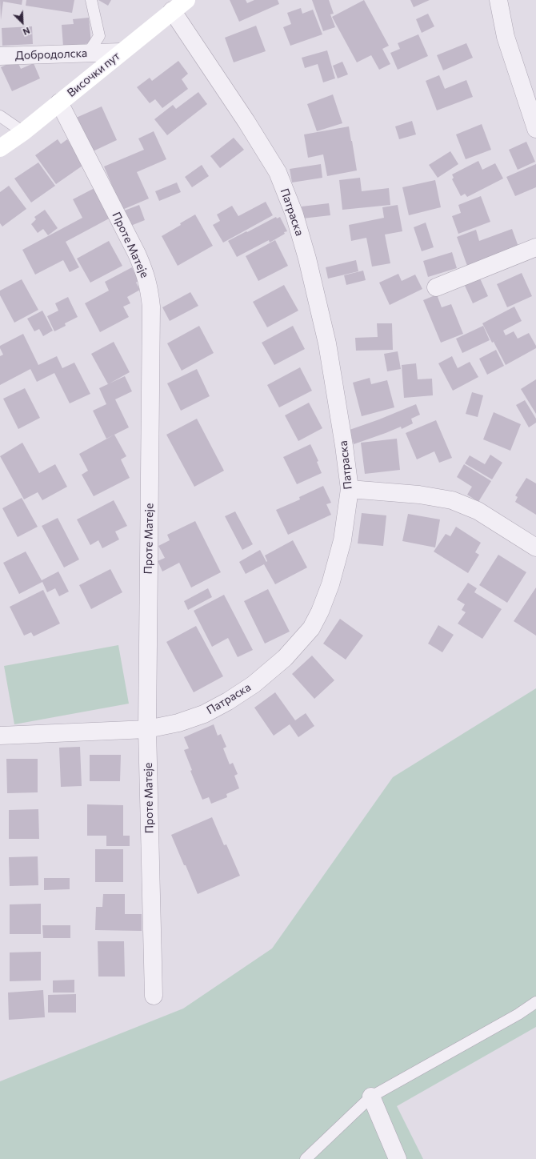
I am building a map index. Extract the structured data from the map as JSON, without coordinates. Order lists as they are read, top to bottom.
{
  "streets": {
    "main road": ["Височки пут"],
    "street": ["Добродолска", "Патраска", "Проте Матеје"]
  },
  "crossings": [
    ["Добродолска", "Височки пут"],
    ["Височки пут", "Патраска"],
    ["Височки пут", "Проте Матеје"],
    ["Патраска", "Проте Матеје"]
  ],
  "north": "bottom right"
}
